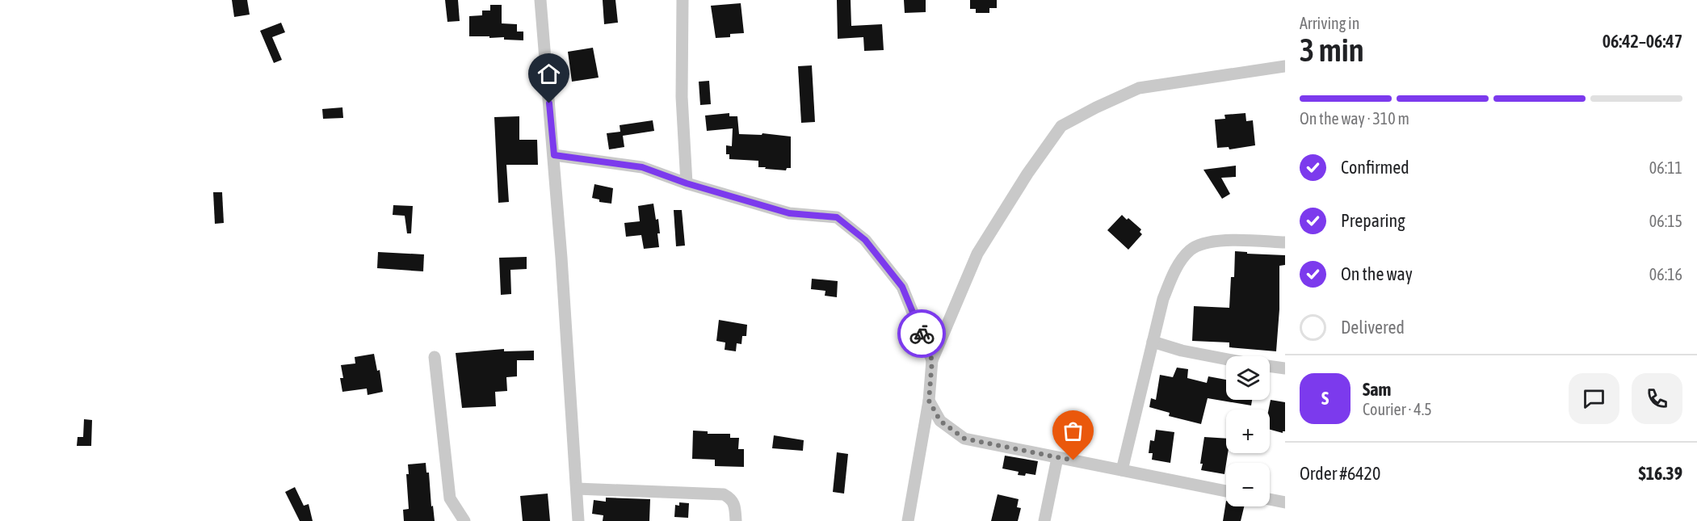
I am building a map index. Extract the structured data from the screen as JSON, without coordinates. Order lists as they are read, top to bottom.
{
  "page": {
    "heading": ["3 min", "Arriving in", "06:42–06:47"],
    "panel": [
      "Sam",
      "Courier · 4.5",
      "Order #6420",
      "$16.39"
    ],
    "bar": "On the way · 310 m",
    "list": [
      ["Confirmed", "06:11"],
      ["Preparing", "06:15"],
      ["On the way", "06:16"],
      "Delivered"
    ],
    "map_buttons": ["+", "−"],
    "round": "S"
  }
}
